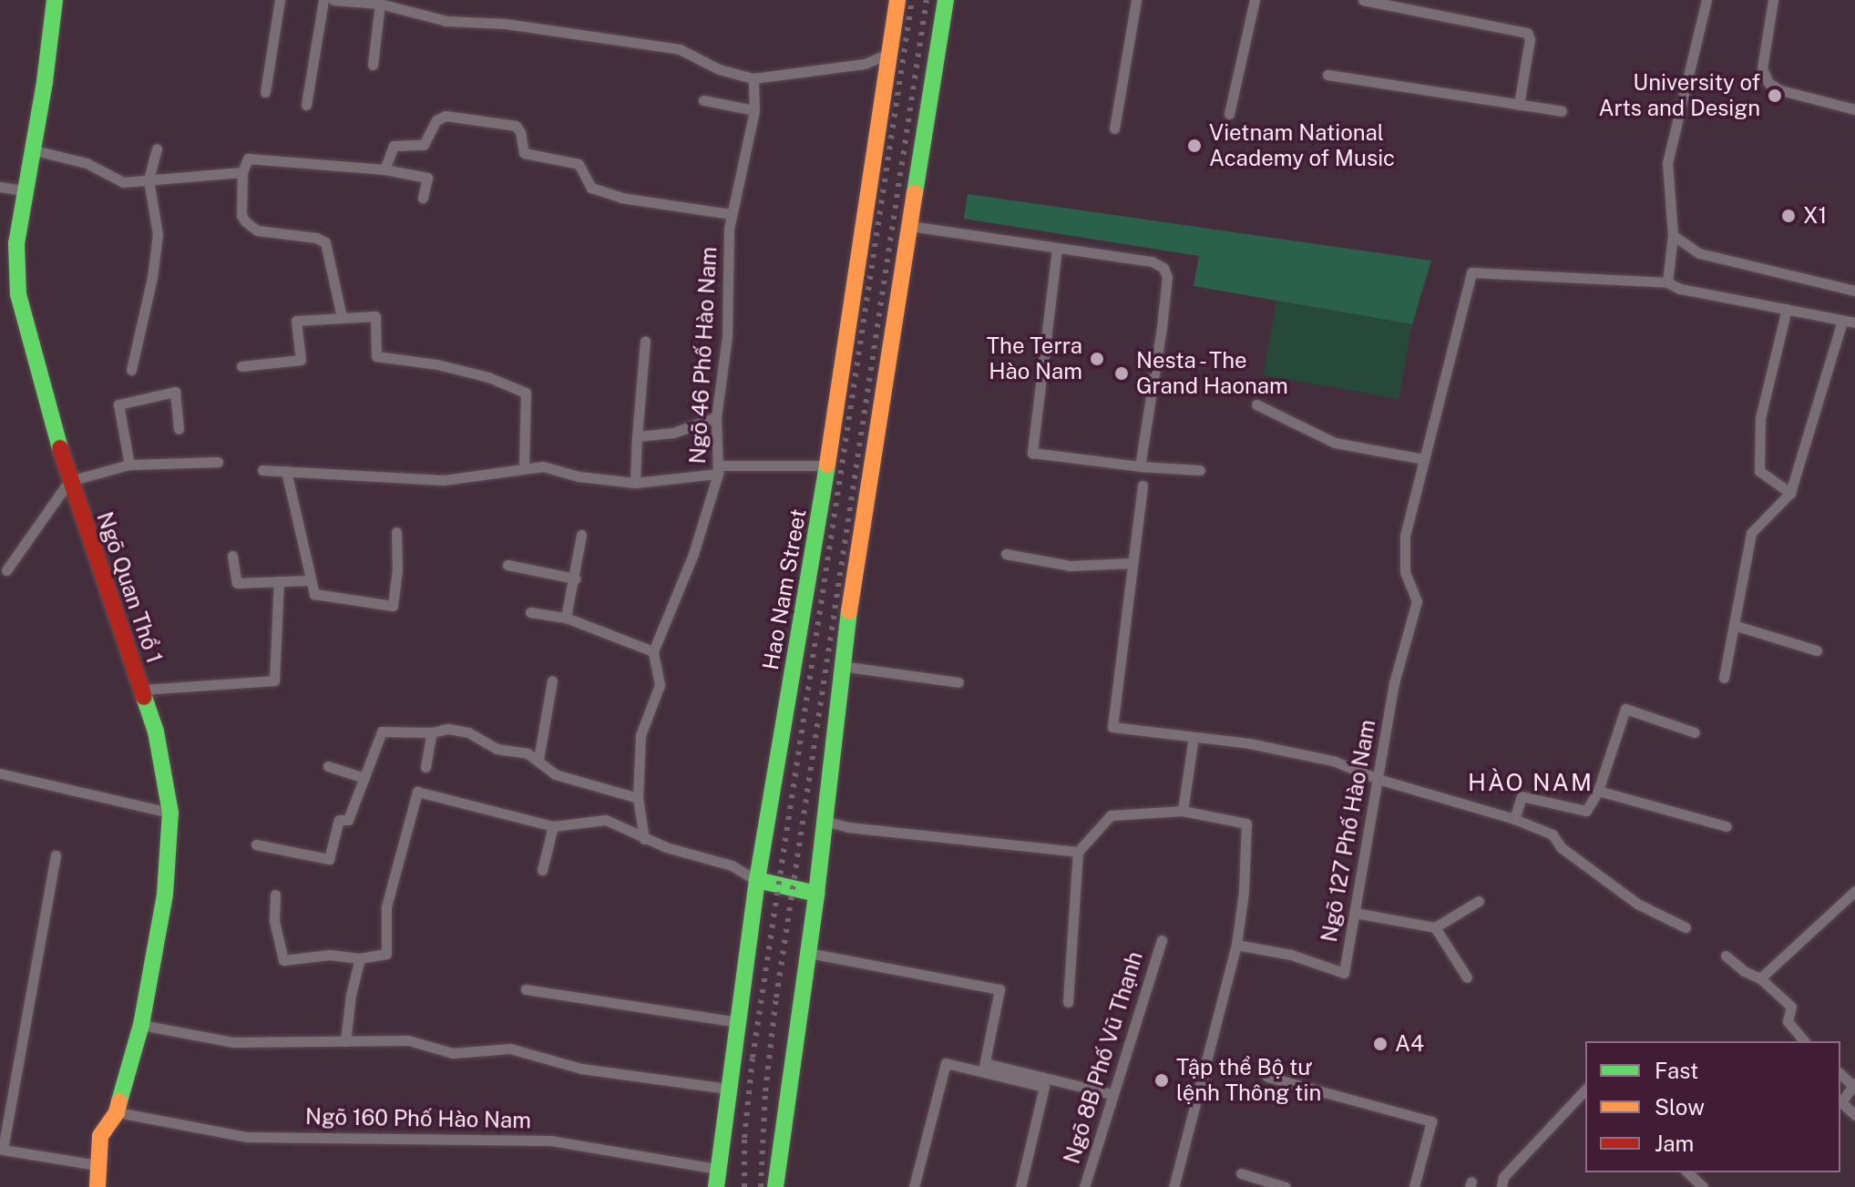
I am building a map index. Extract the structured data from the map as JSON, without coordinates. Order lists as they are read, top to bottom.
{
  "streets": {
    "main road": ["Ngõ Quan Thổ 1", "Hao Nam Street"],
    "lane": [
      "Ngõ 46 Phố Hào Nam",
      "Ngõ 127 Phố Hào Nam",
      "Ngõ 8B Phố Vũ Thạnh",
      "Ngõ 160 Phố Hào Nam"
    ]
  },
  "crossings": [
    ["Ngõ Quan Thổ 1", "Ngõ 160 Phố Hào Nam"],
    ["Hao Nam Street", "Ngõ 160 Phố Hào Nam"]
  ],
  "districts": ["HÀO NAM"],
  "places": [
    "University of Arts and Design",
    "Vietnam National Academy of Music",
    "X1",
    "The Terra Hào Nam",
    "Nesta - The Grand Haonam",
    "A4",
    "Tập thể Bộ tư lệnh Thông tin"
  ],
  "legend": ["Fast", "Slow", "Jam"]
}
